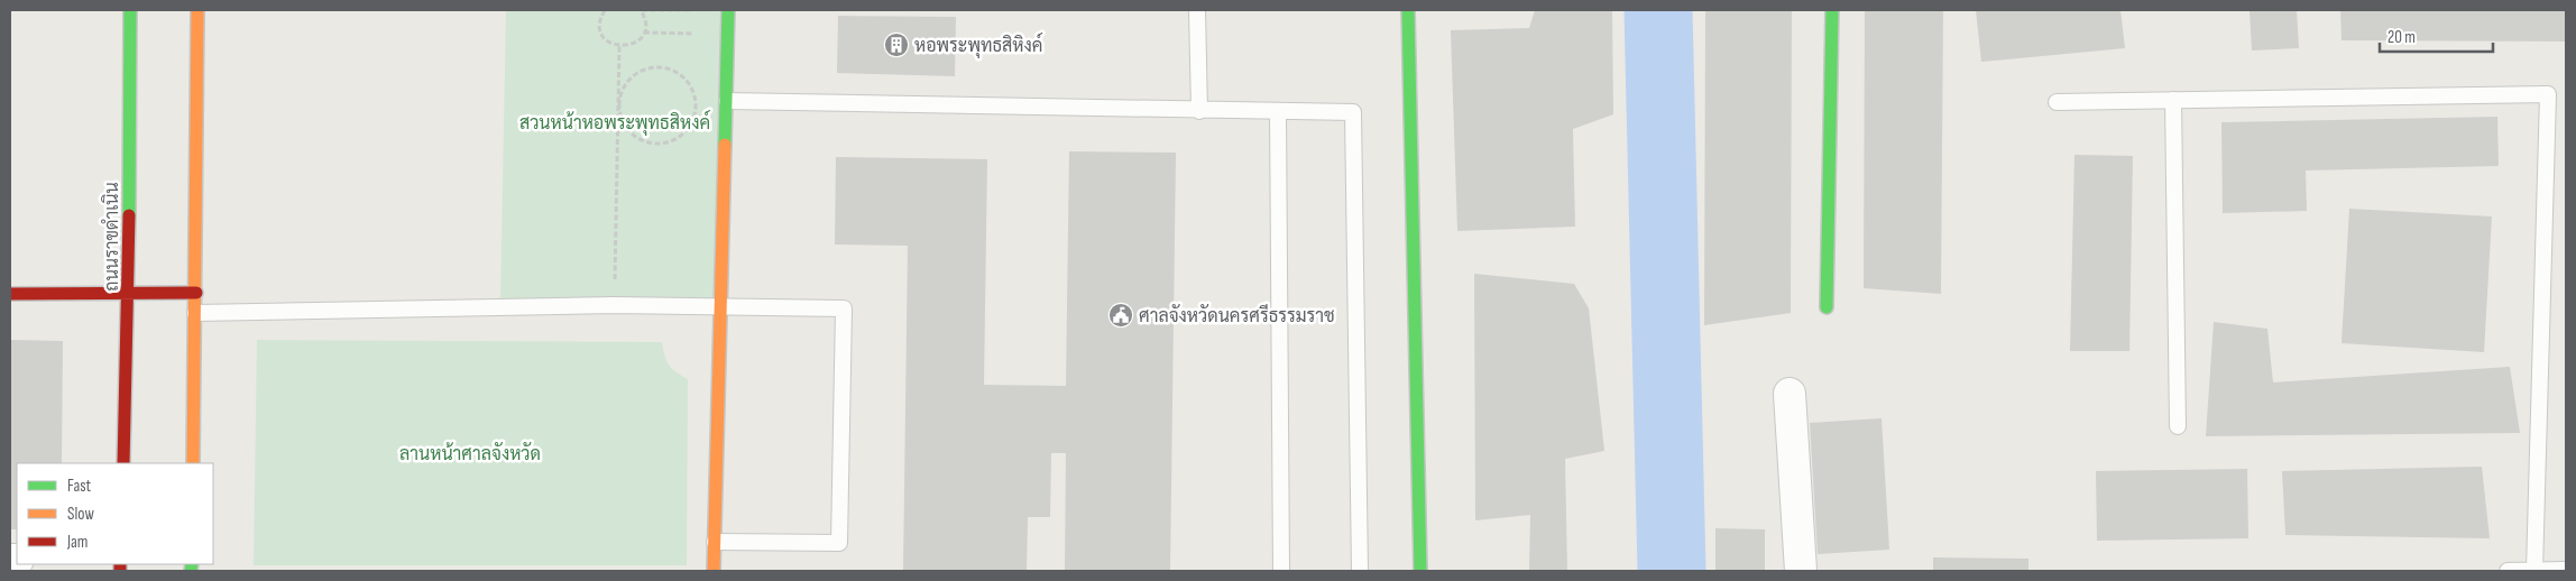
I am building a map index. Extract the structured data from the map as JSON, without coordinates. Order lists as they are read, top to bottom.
{
  "streets": {
    "street": ["ถนนราขดำเนิน"]
  },
  "parks": ["สวนหน้าหอพระพุทธสิหงค์", "ลานหน้าศาลจังหวัด"],
  "places": {
    "building": ["หอพระพุทธสิหิงค์"],
    "public building": ["ศาลจังหวัดนครศรีธรรมราช"]
  },
  "legend": ["Fast", "Slow", "Jam"],
  "scale_bar": "20 m"
}
